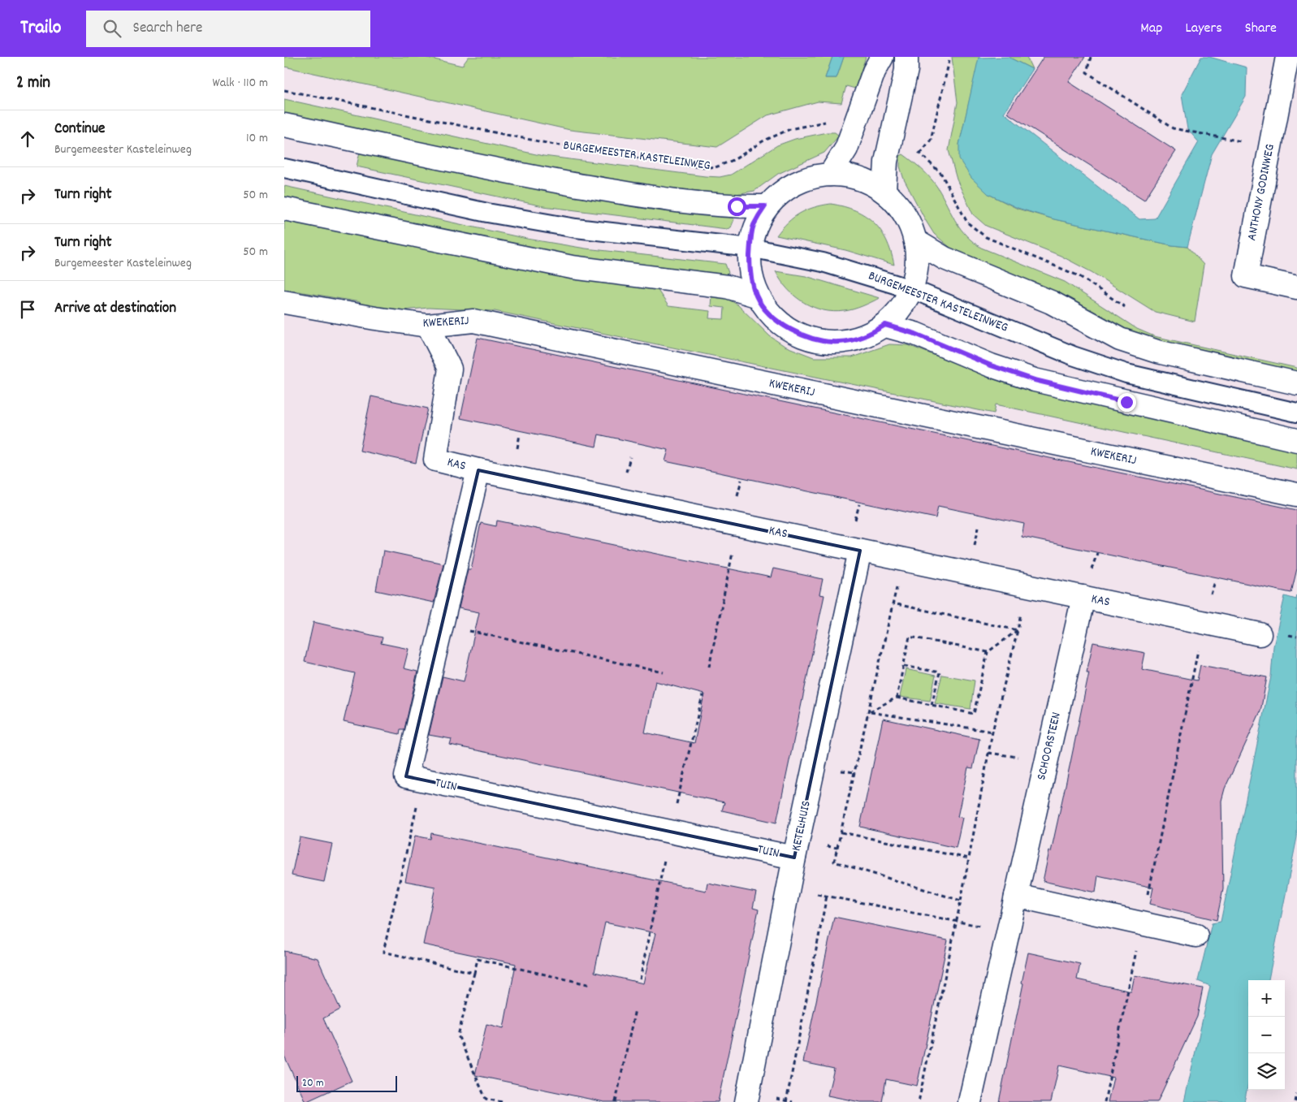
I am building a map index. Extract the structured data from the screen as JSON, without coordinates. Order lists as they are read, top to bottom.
{
  "streets": {
    "street": [
      "ANTHONY GODINWEG",
      "KWEKERIJ",
      "KAS",
      "SCHOORSTEEN",
      "TUIN",
      "KETELHUIS"
    ],
    "lane": ["BURGEMEESTER KASTELEINWEG"]
  },
  "crossings": [
    ["KWEKERIJ", "KAS"],
    ["KAS", "SCHOORSTEEN"],
    ["KAS", "TUIN"],
    ["KAS", "KETELHUIS"],
    ["TUIN", "KETELHUIS"]
  ],
  "scale_bar": "20 m",
  "page": {
    "header": "Trailo",
    "search": "Search here",
    "nav": ["Map", "Layers", "Share"],
    "heading": ["2 min", "Walk · 110 m"],
    "list": [
      ["Continue", "Burgemeester Kasteleinweg", "10 m"],
      ["Turn right", "50 m"],
      ["Turn right", "Burgemeester Kasteleinweg", "50 m"],
      "Arrive at destination"
    ],
    "map_buttons": ["+", "−"],
    "scale": "20 m"
  }
}
